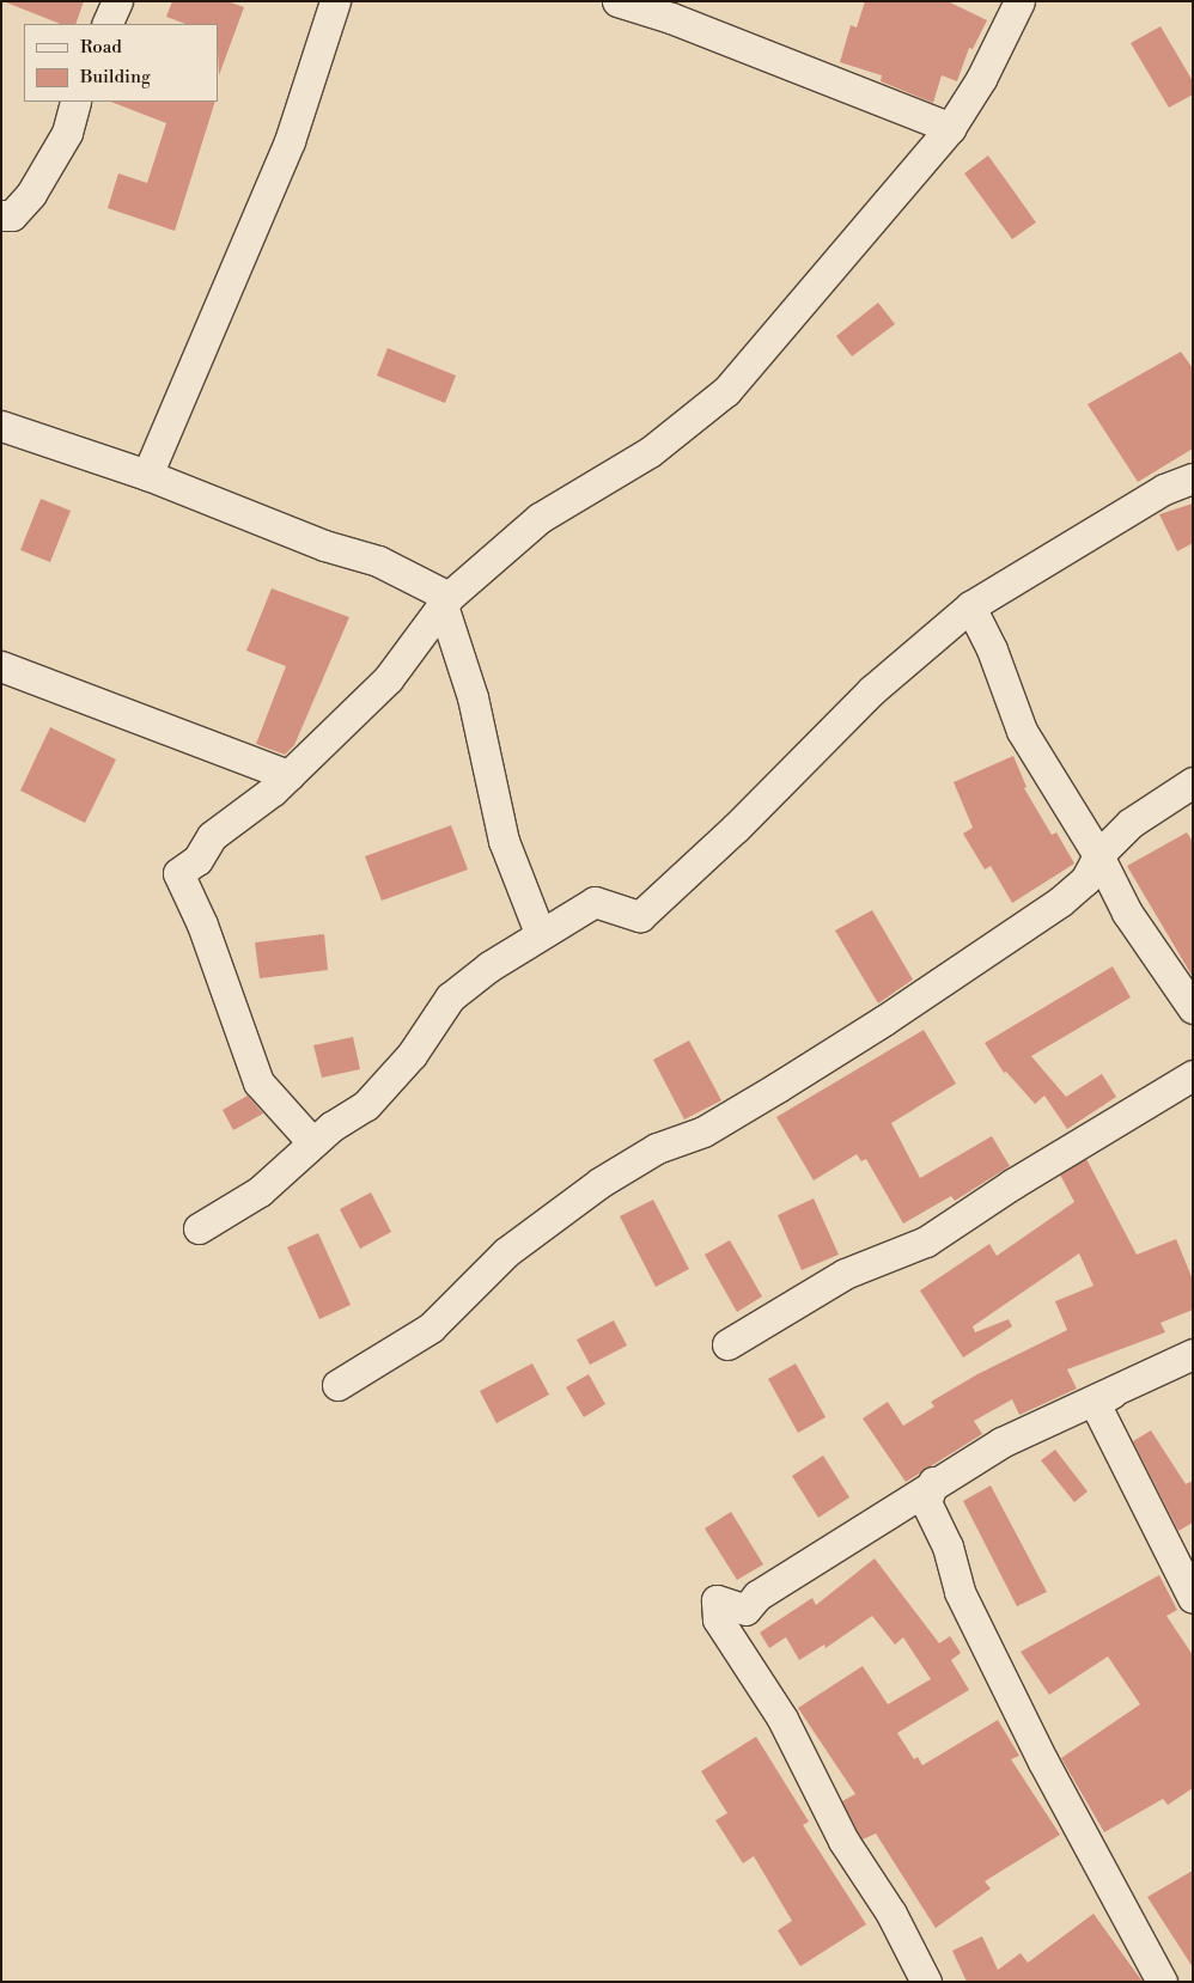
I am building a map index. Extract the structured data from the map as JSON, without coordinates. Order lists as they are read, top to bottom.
{
  "legend": ["Road", "Building"]
}
